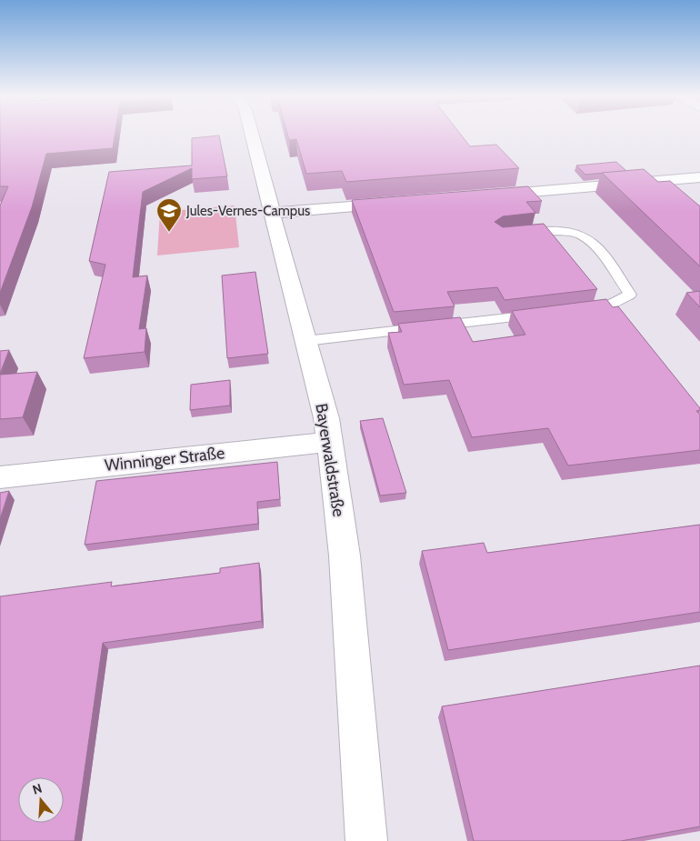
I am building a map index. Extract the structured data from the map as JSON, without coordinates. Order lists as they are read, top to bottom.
{
  "streets": {
    "street": ["Winninger Straße", "Bayerwaldstraße"]
  },
  "crossings": [
    ["Winninger Straße", "Bayerwaldstraße"]
  ],
  "places": {
    "school or university": ["Jules-Vernes-Campus"]
  },
  "north": "top"
}
